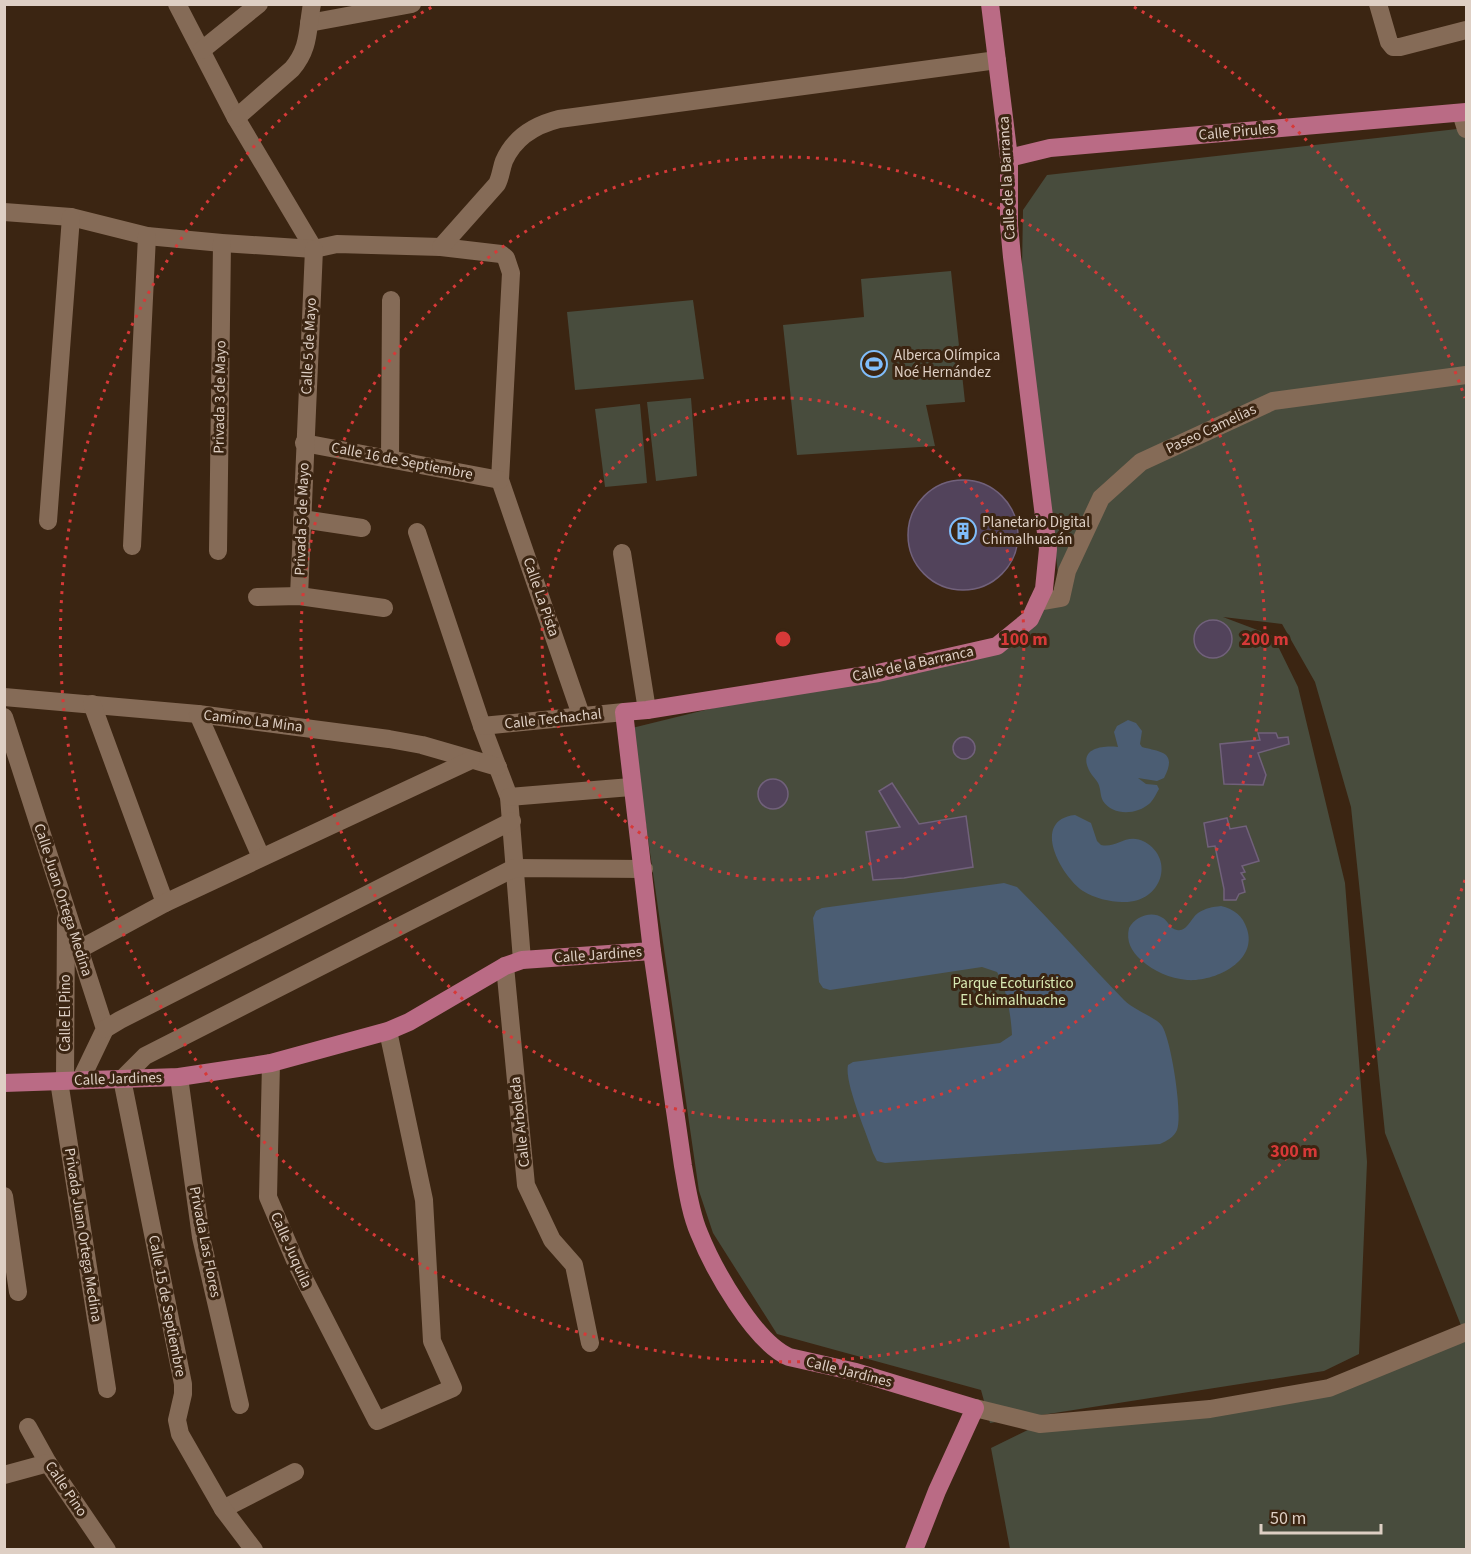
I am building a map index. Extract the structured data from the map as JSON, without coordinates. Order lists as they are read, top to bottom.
{
  "streets": {
    "main road": ["Calle Pirules", "Calle de la Barranca", "Calle Jardines"],
    "street": [
      "Calle 5 de Mayo",
      "Privada 3 de Mayo",
      "Paseo Camelias",
      "Calle 16 de Septiembre",
      "Privada 5 de Mayo",
      "Calle La Pista",
      "Calle Techachal",
      "Camino La Mina",
      "Calle Juan Ortega Medina",
      "Calle El Pino",
      "Calle Arboleda",
      "Privada Juan Ortega Medina",
      "Privada Las Flores",
      "Calle Juquila",
      "Calle 15 de Septiembre",
      "Calle Pino"
    ]
  },
  "crossings": [
    ["Calle Pirules", "Calle de la Barranca"],
    ["Calle de la Barranca", "Paseo Camelias"],
    ["Calle de la Barranca", "Calle Techachal"],
    ["Calle 5 de Mayo", "Calle 16 de Septiembre"],
    ["Calle 5 de Mayo", "Privada 5 de Mayo"],
    ["Calle 16 de Septiembre", "Privada 5 de Mayo"],
    ["Calle 16 de Septiembre", "Calle La Pista"],
    ["Calle La Pista", "Calle Techachal"],
    ["Calle Techachal", "Calle Arboleda"],
    ["Camino La Mina", "Calle Arboleda"],
    ["Calle Juan Ortega Medina", "Calle El Pino"],
    ["Calle Jardines", "Calle El Pino"],
    ["Calle Jardines", "Calle Arboleda"],
    ["Calle Jardines", "Privada Juan Ortega Medina"],
    ["Calle Jardines", "Privada Las Flores"],
    ["Calle Jardines", "Calle Juquila"],
    ["Calle Jardines", "Calle 15 de Septiembre"],
    ["Calle El Pino", "Privada Juan Ortega Medina"]
  ],
  "parks": ["Parque Ecoturístico El Chimalhuache"],
  "places": {
    "sports": ["Alberca Olímpica Noé Hernández"],
    "building": ["Planetario Digital Chimalhuacán"]
  },
  "scale_bar": "50 m",
  "rings": ["100 m", "200 m", "300 m"]
}
